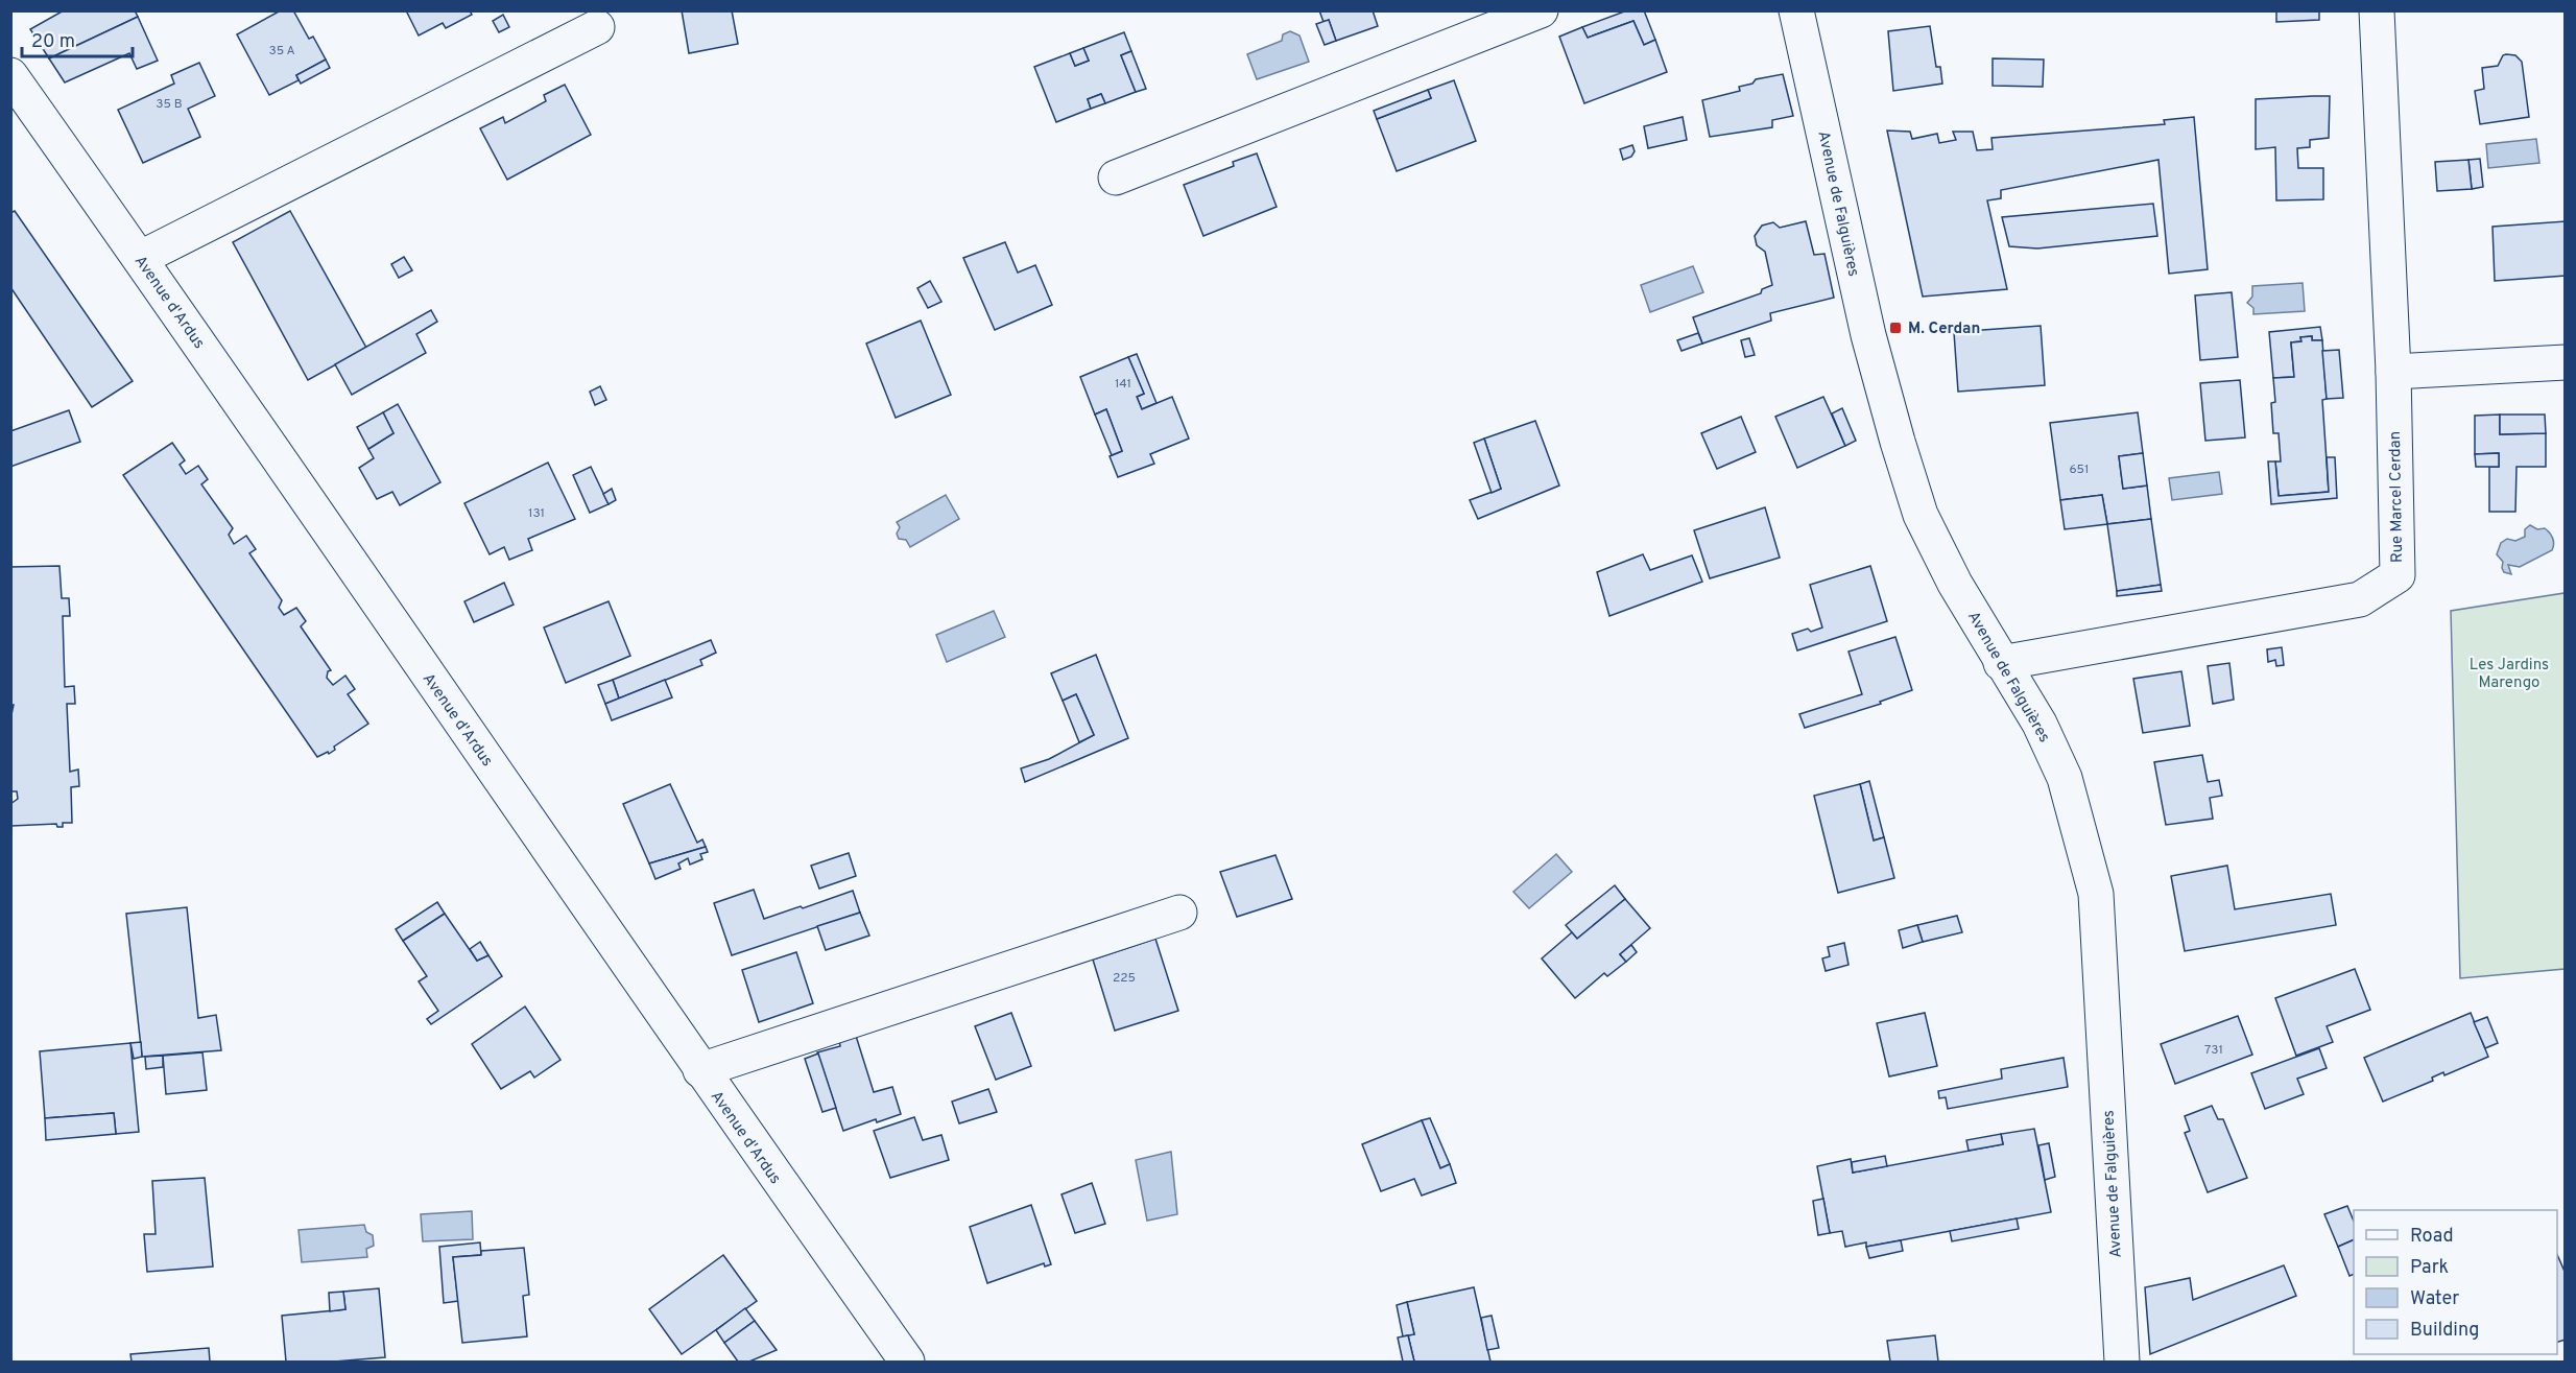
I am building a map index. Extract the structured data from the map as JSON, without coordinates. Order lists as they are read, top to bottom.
{
  "streets": {
    "street": ["Avenue de Falguières", "Avenue d'Ardus", "Rue Marcel Cerdan"]
  },
  "crossings": [
    ["Avenue de Falguières", "Rue Marcel Cerdan"]
  ],
  "parks": ["Les Jardins Marengo"],
  "places": {
    "transit": ["M. Cerdan"]
  },
  "house_numbers": [
    "35 A",
    "35 B",
    "141",
    "651",
    "131",
    "225",
    "731"
  ],
  "legend": [
    "Road",
    "Park",
    "Water",
    "Building"
  ],
  "scale_bar": "20 m"
}
